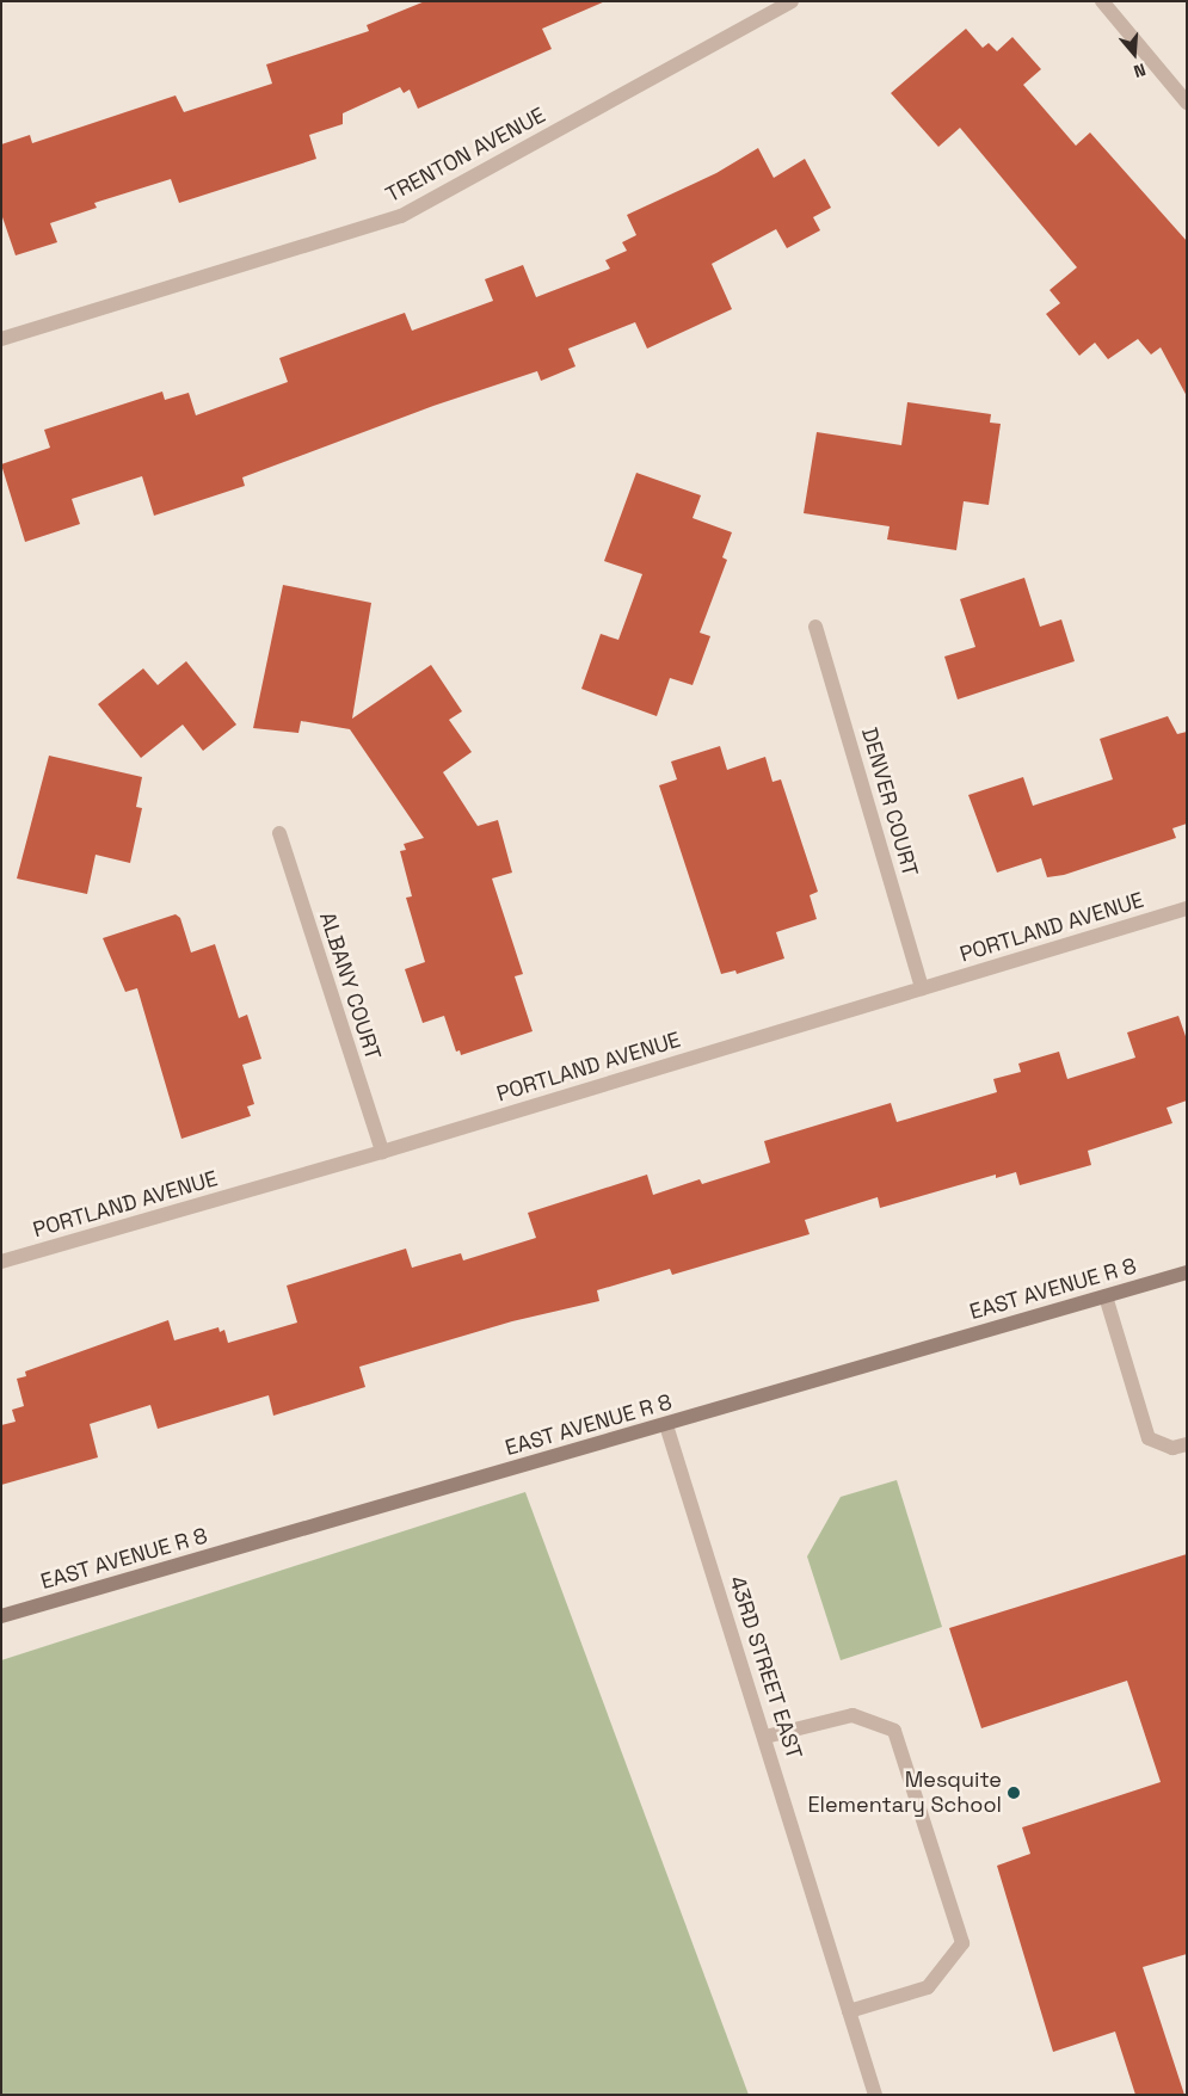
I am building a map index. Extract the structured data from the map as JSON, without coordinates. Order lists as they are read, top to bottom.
{
  "streets": {
    "street": [
      "TRENTON AVENUE",
      "DENVER COURT",
      "PORTLAND AVENUE",
      "ALBANY COURT",
      "EAST AVENUE R 8",
      "43RD STREET EAST"
    ]
  },
  "crossings": [
    ["DENVER COURT", "PORTLAND AVENUE"],
    ["PORTLAND AVENUE", "ALBANY COURT"],
    ["EAST AVENUE R 8", "43RD STREET EAST"]
  ],
  "places": ["Mesquite Elementary School"],
  "north": "bottom"
}
